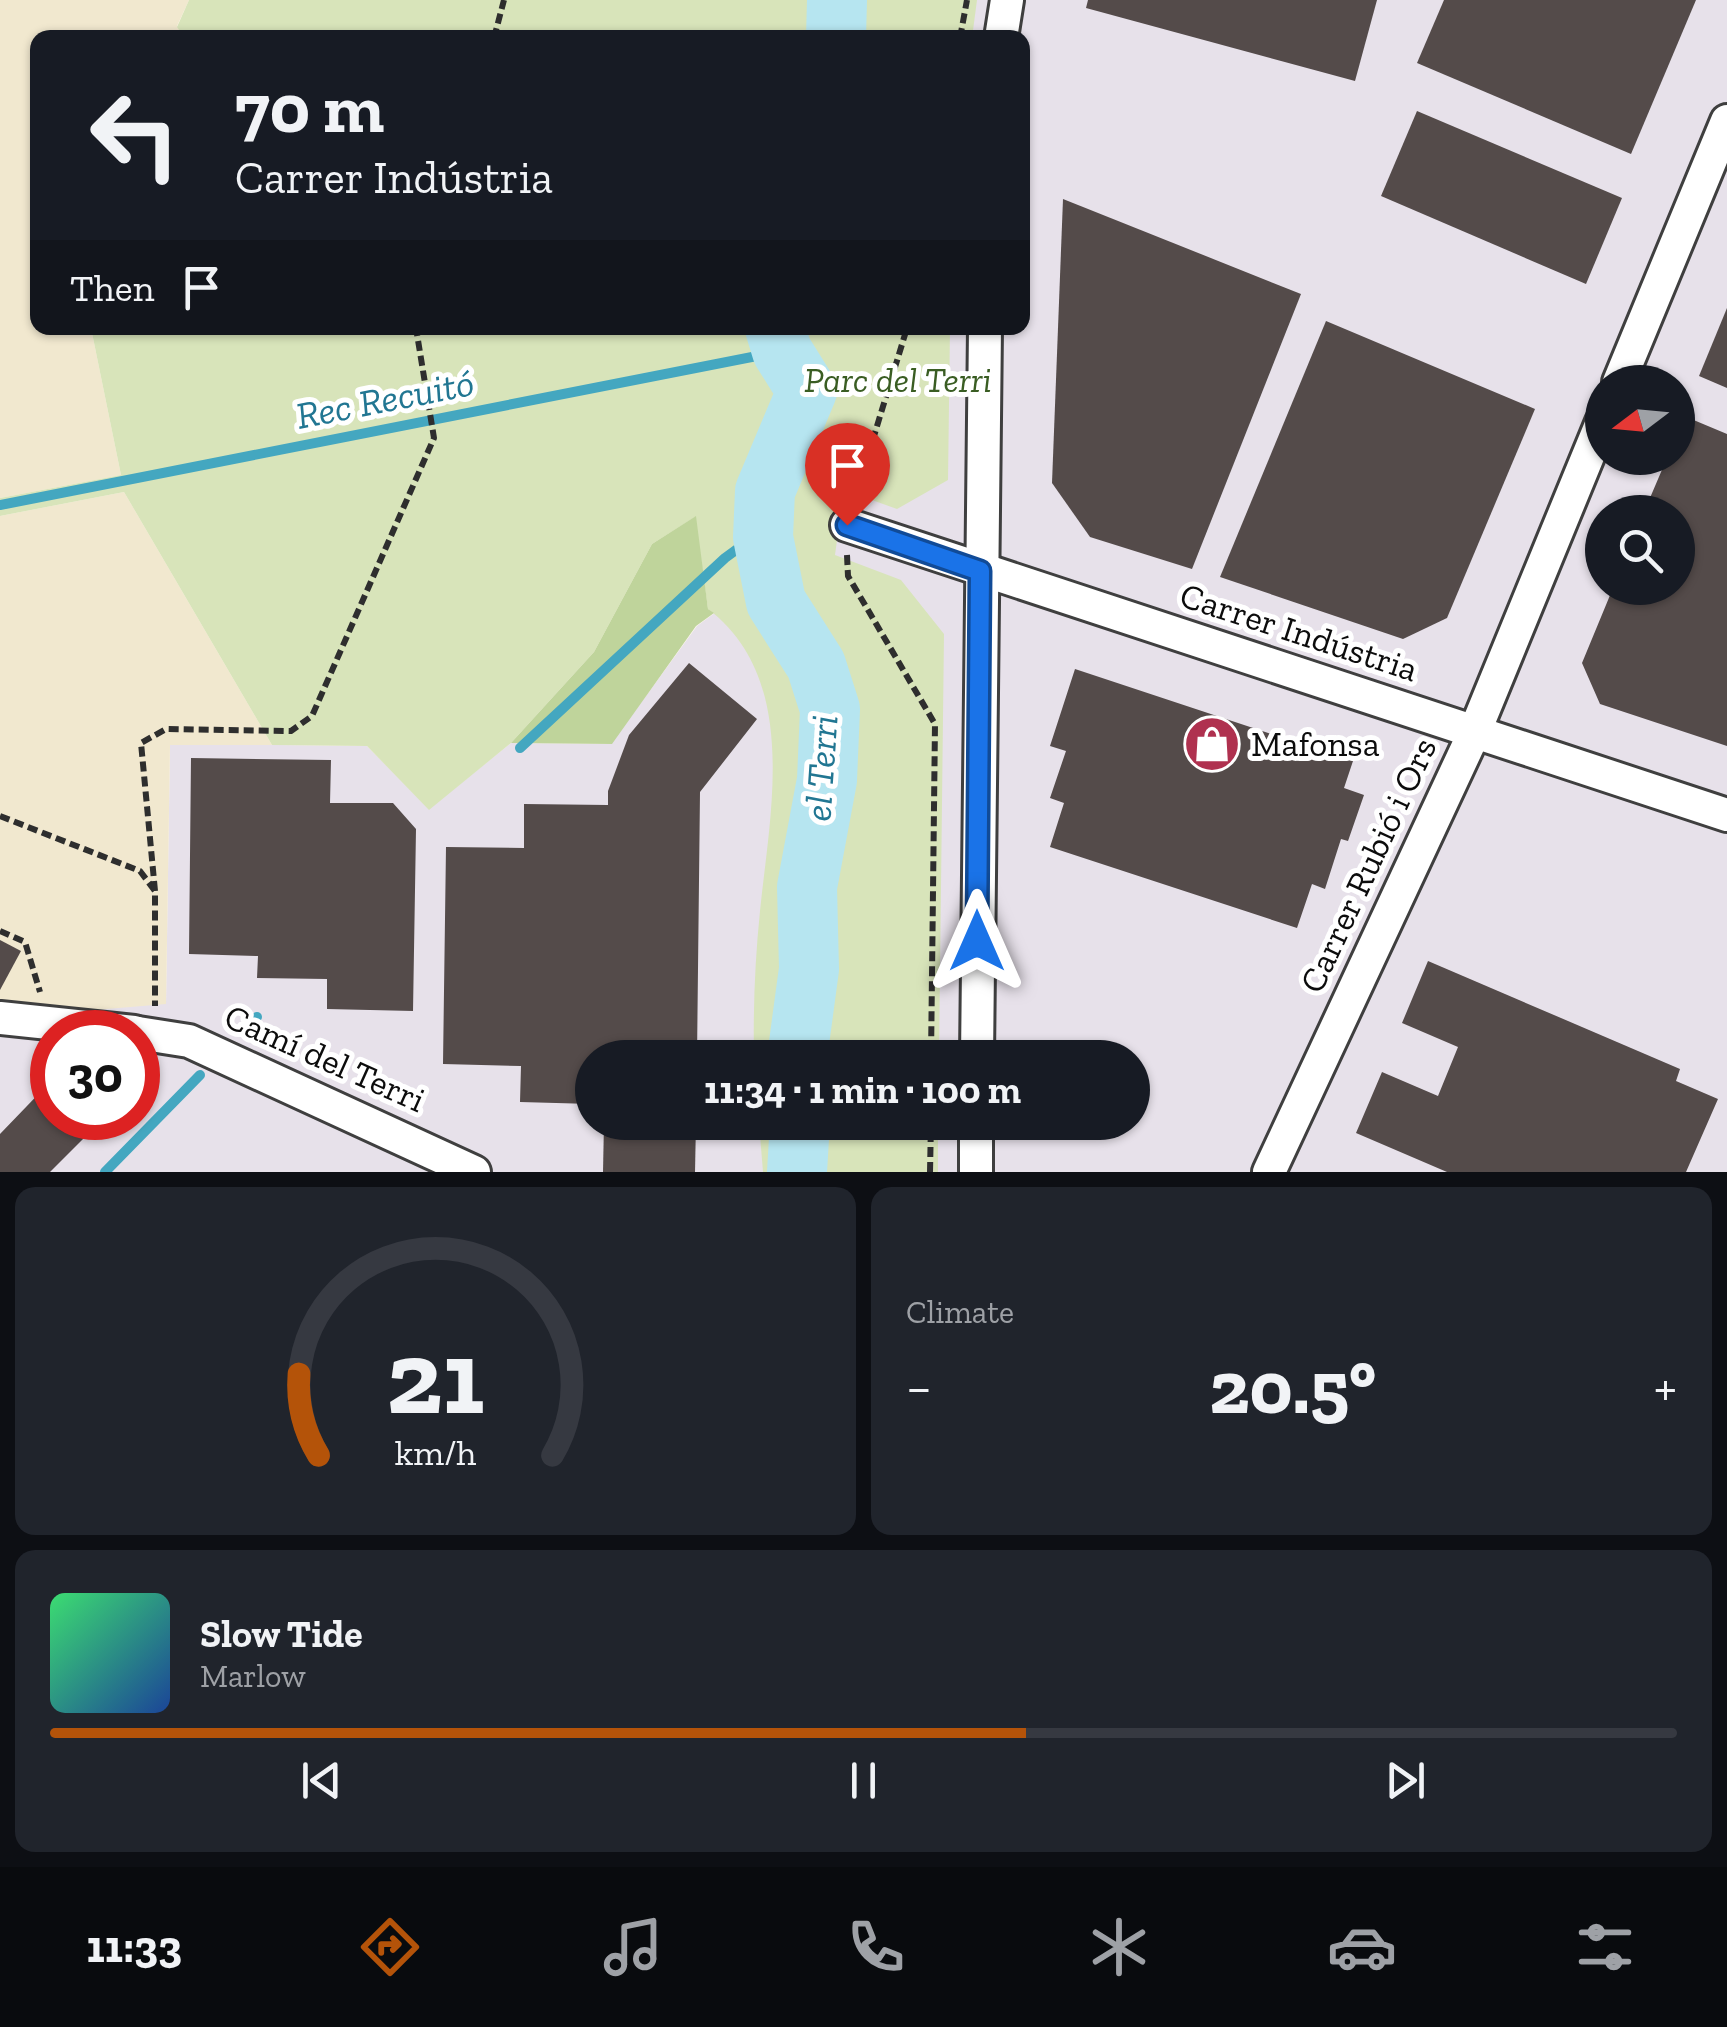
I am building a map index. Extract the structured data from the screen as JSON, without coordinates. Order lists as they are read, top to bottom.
{
  "streets": {
    "street": ["Carrer Indústria", "Carrer Rubió i Ors", "Camí del Terri"]
  },
  "crossings": [
    ["Carrer Indústria", "Carrer Rubió i Ors"]
  ],
  "water": ["Rec Recuitó", "el Terri"],
  "parks": ["Parc del Terri"],
  "places": {
    "shop": ["Mafonsa"]
  },
  "north": "left",
  "page": {
    "turn": ["70 m", "Carrer Indústria"],
    "then": "Then",
    "limit": "30",
    "trip": "11:34 · 1 min · 100 m",
    "tile": "Climate",
    "heat": ["−", "20.5°", "+"],
    "song": ["Slow Tide", "Marlow"],
    "tabs": "11:33",
    "gauge": ["21", "km/h"]
  }
}
